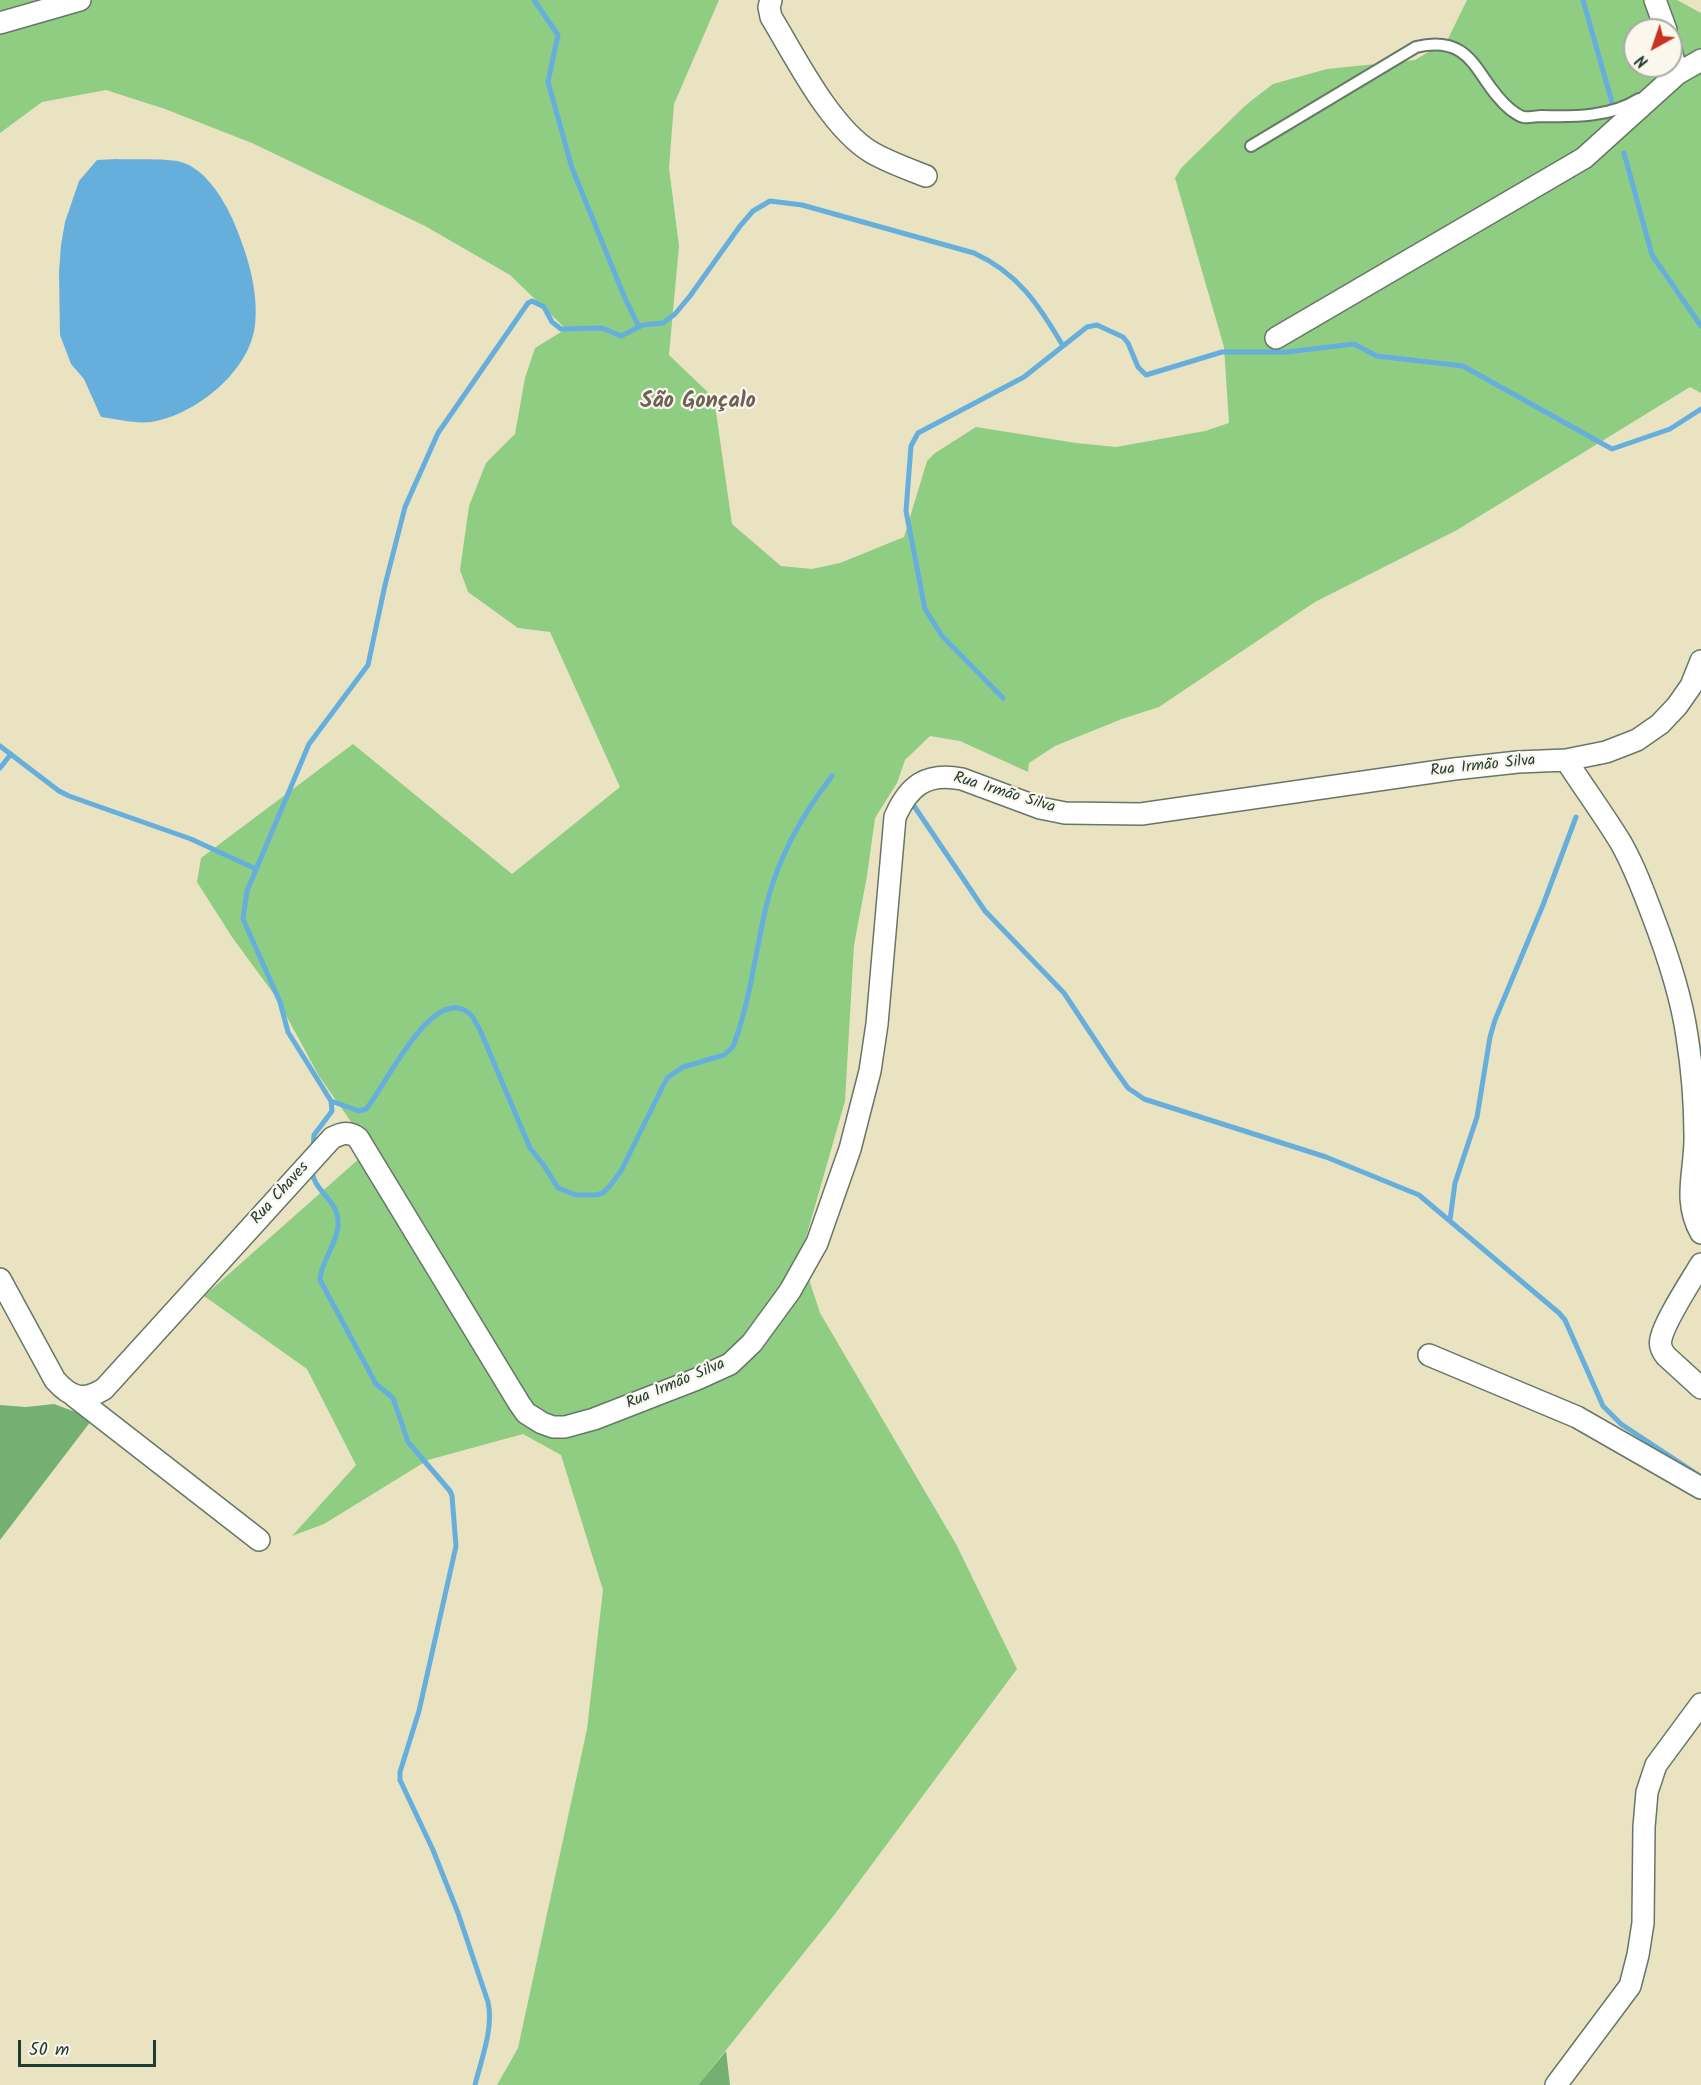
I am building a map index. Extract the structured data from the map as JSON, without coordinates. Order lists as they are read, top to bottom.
{
  "streets": {
    "street": ["Rua Irmão Silva", "Rua Chaves"]
  },
  "crossings": [
    ["Rua Irmão Silva", "Rua Chaves"]
  ],
  "districts": ["São Gonçalo"],
  "scale_bar": "50 m",
  "north": "bottom left"
}
